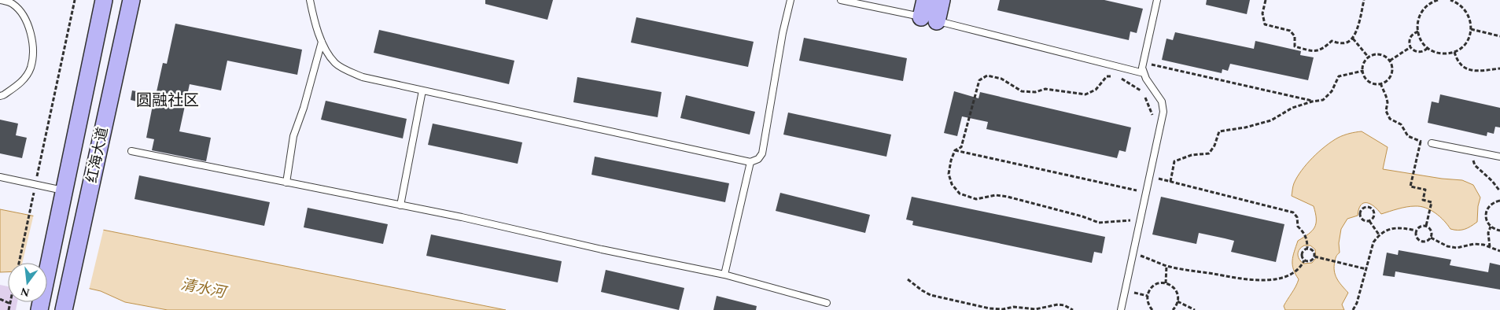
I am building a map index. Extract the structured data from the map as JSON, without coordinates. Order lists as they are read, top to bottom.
{
  "streets": {
    "main road": ["红海大道"]
  },
  "districts": ["圆融社区"],
  "water": ["清水河"],
  "north": "bottom"
}
